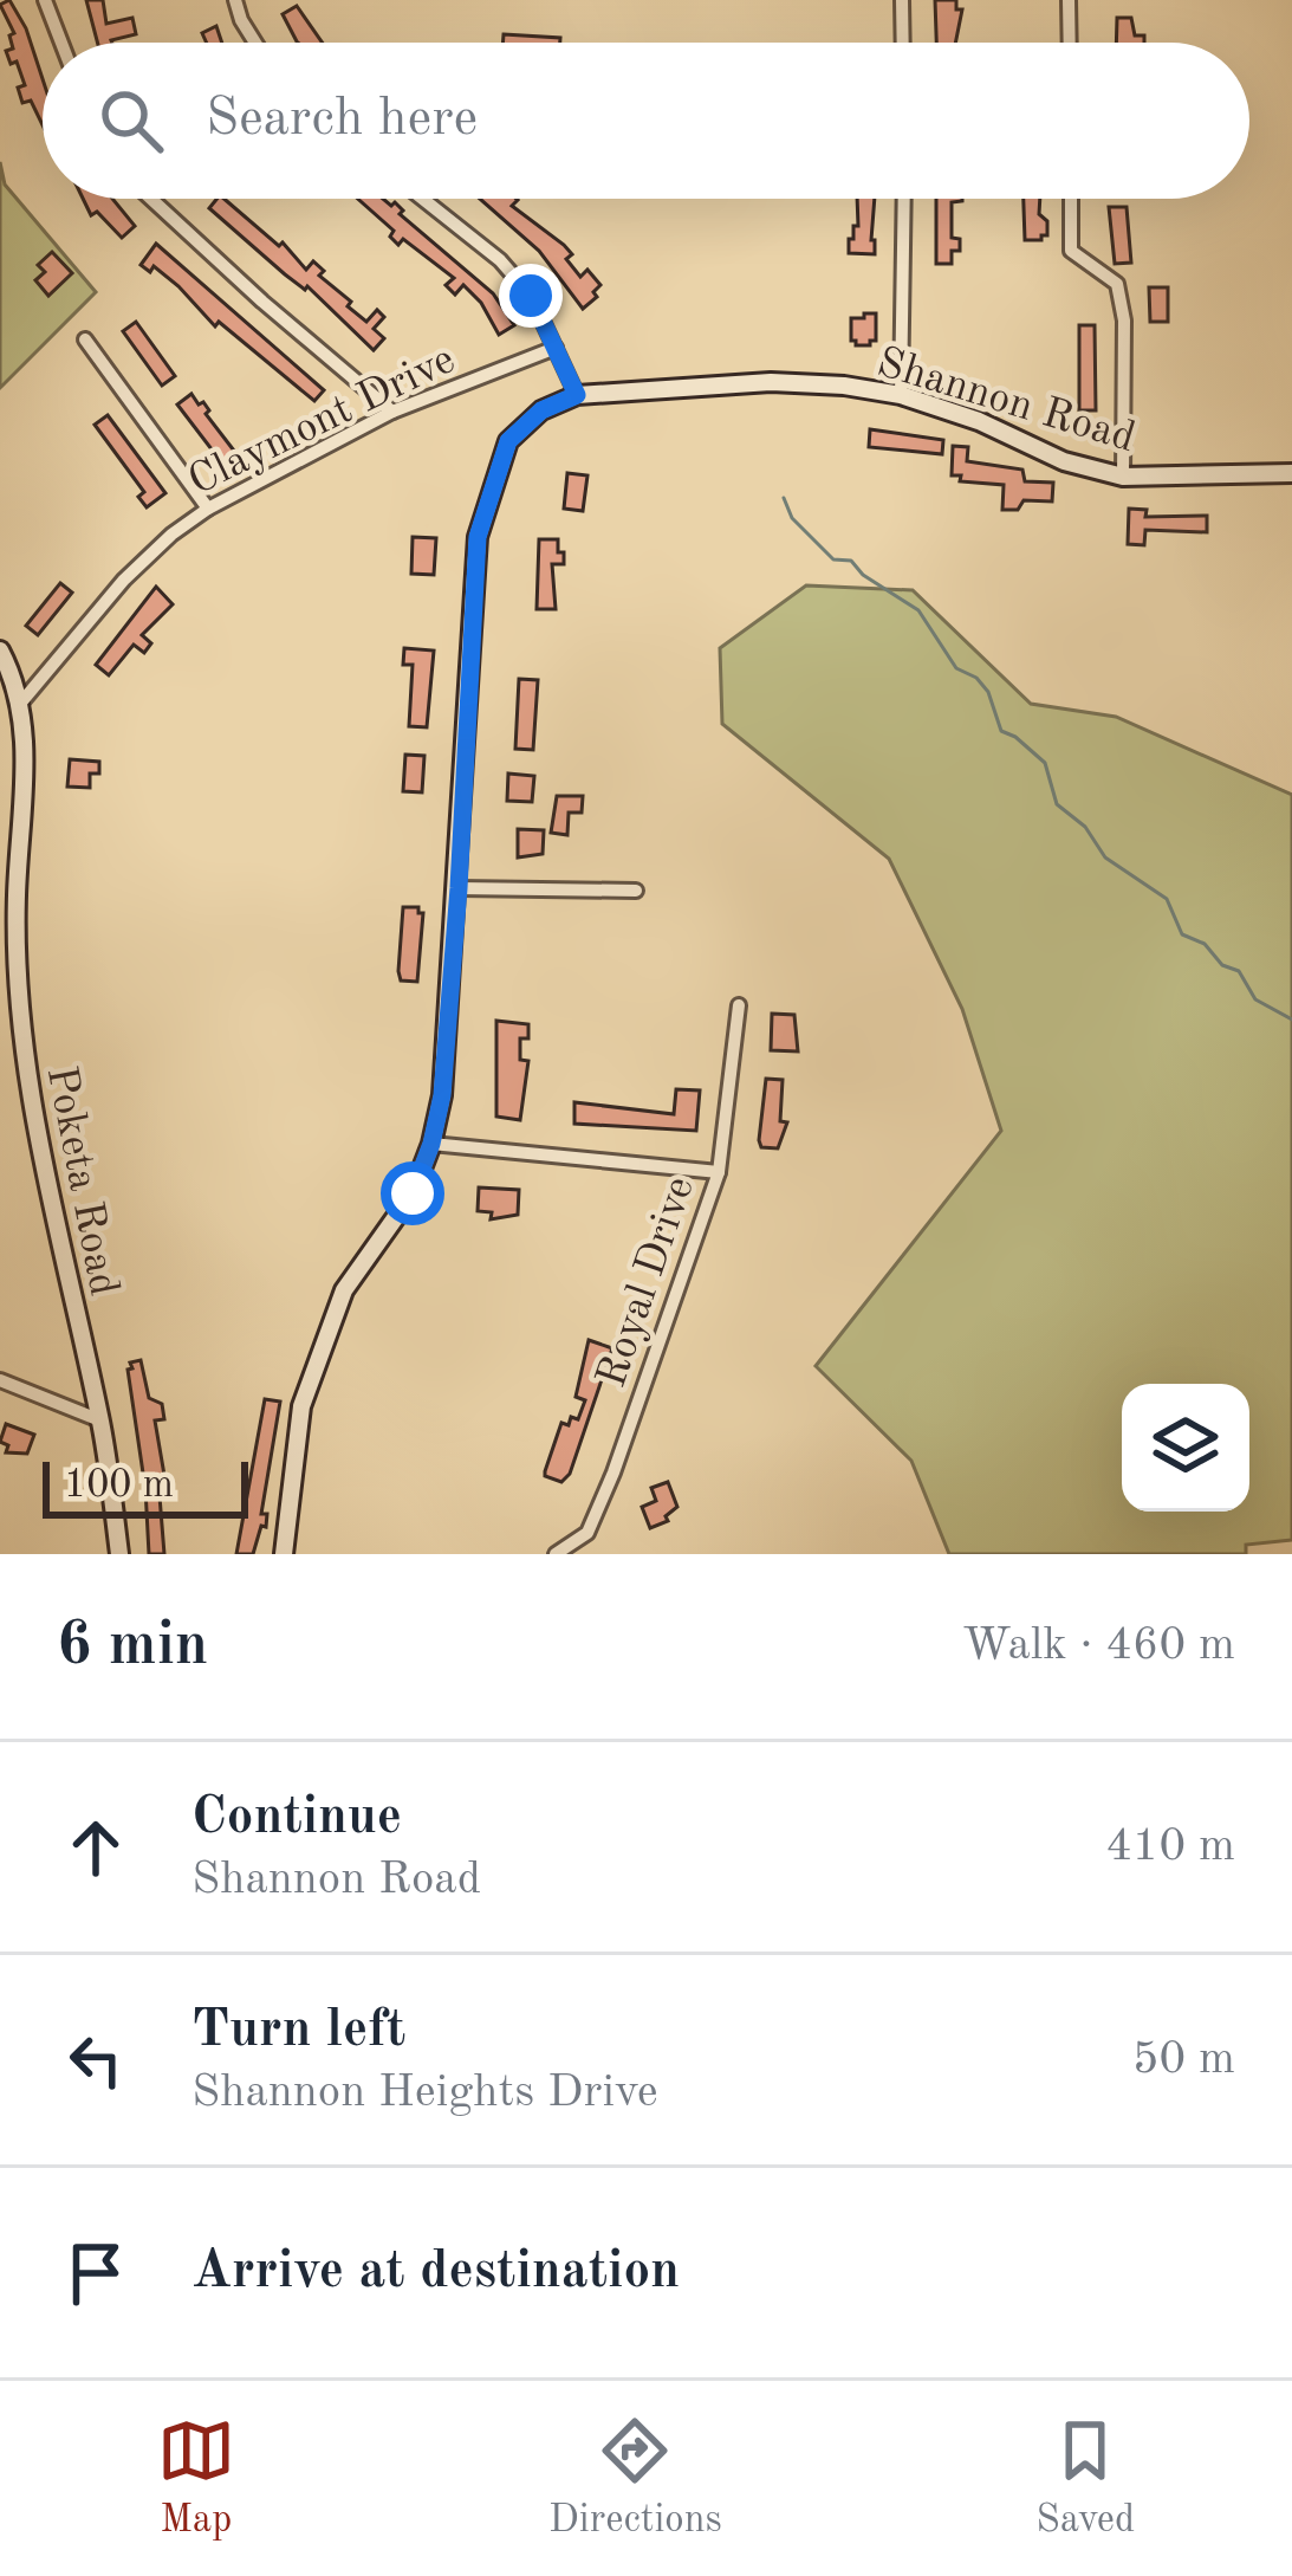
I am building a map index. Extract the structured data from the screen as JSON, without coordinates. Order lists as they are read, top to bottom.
{
  "streets": {
    "street": [
      "Shannon Road",
      "Claymont Drive",
      "Poketa Road",
      "Royal Drive"
    ]
  },
  "crossings": [
    ["Claymont Drive", "Poketa Road"]
  ],
  "scale_bar": "100 m",
  "page": {
    "search": "Search here",
    "scale": "100 m",
    "heading": ["6 min", "Walk · 460 m"],
    "list": [
      ["Continue", "Shannon Road", "410 m"],
      ["Turn left", "Shannon Heights Drive", "50 m"],
      "Arrive at destination"
    ],
    "nav": ["Map", "Directions", "Saved"]
  }
}
